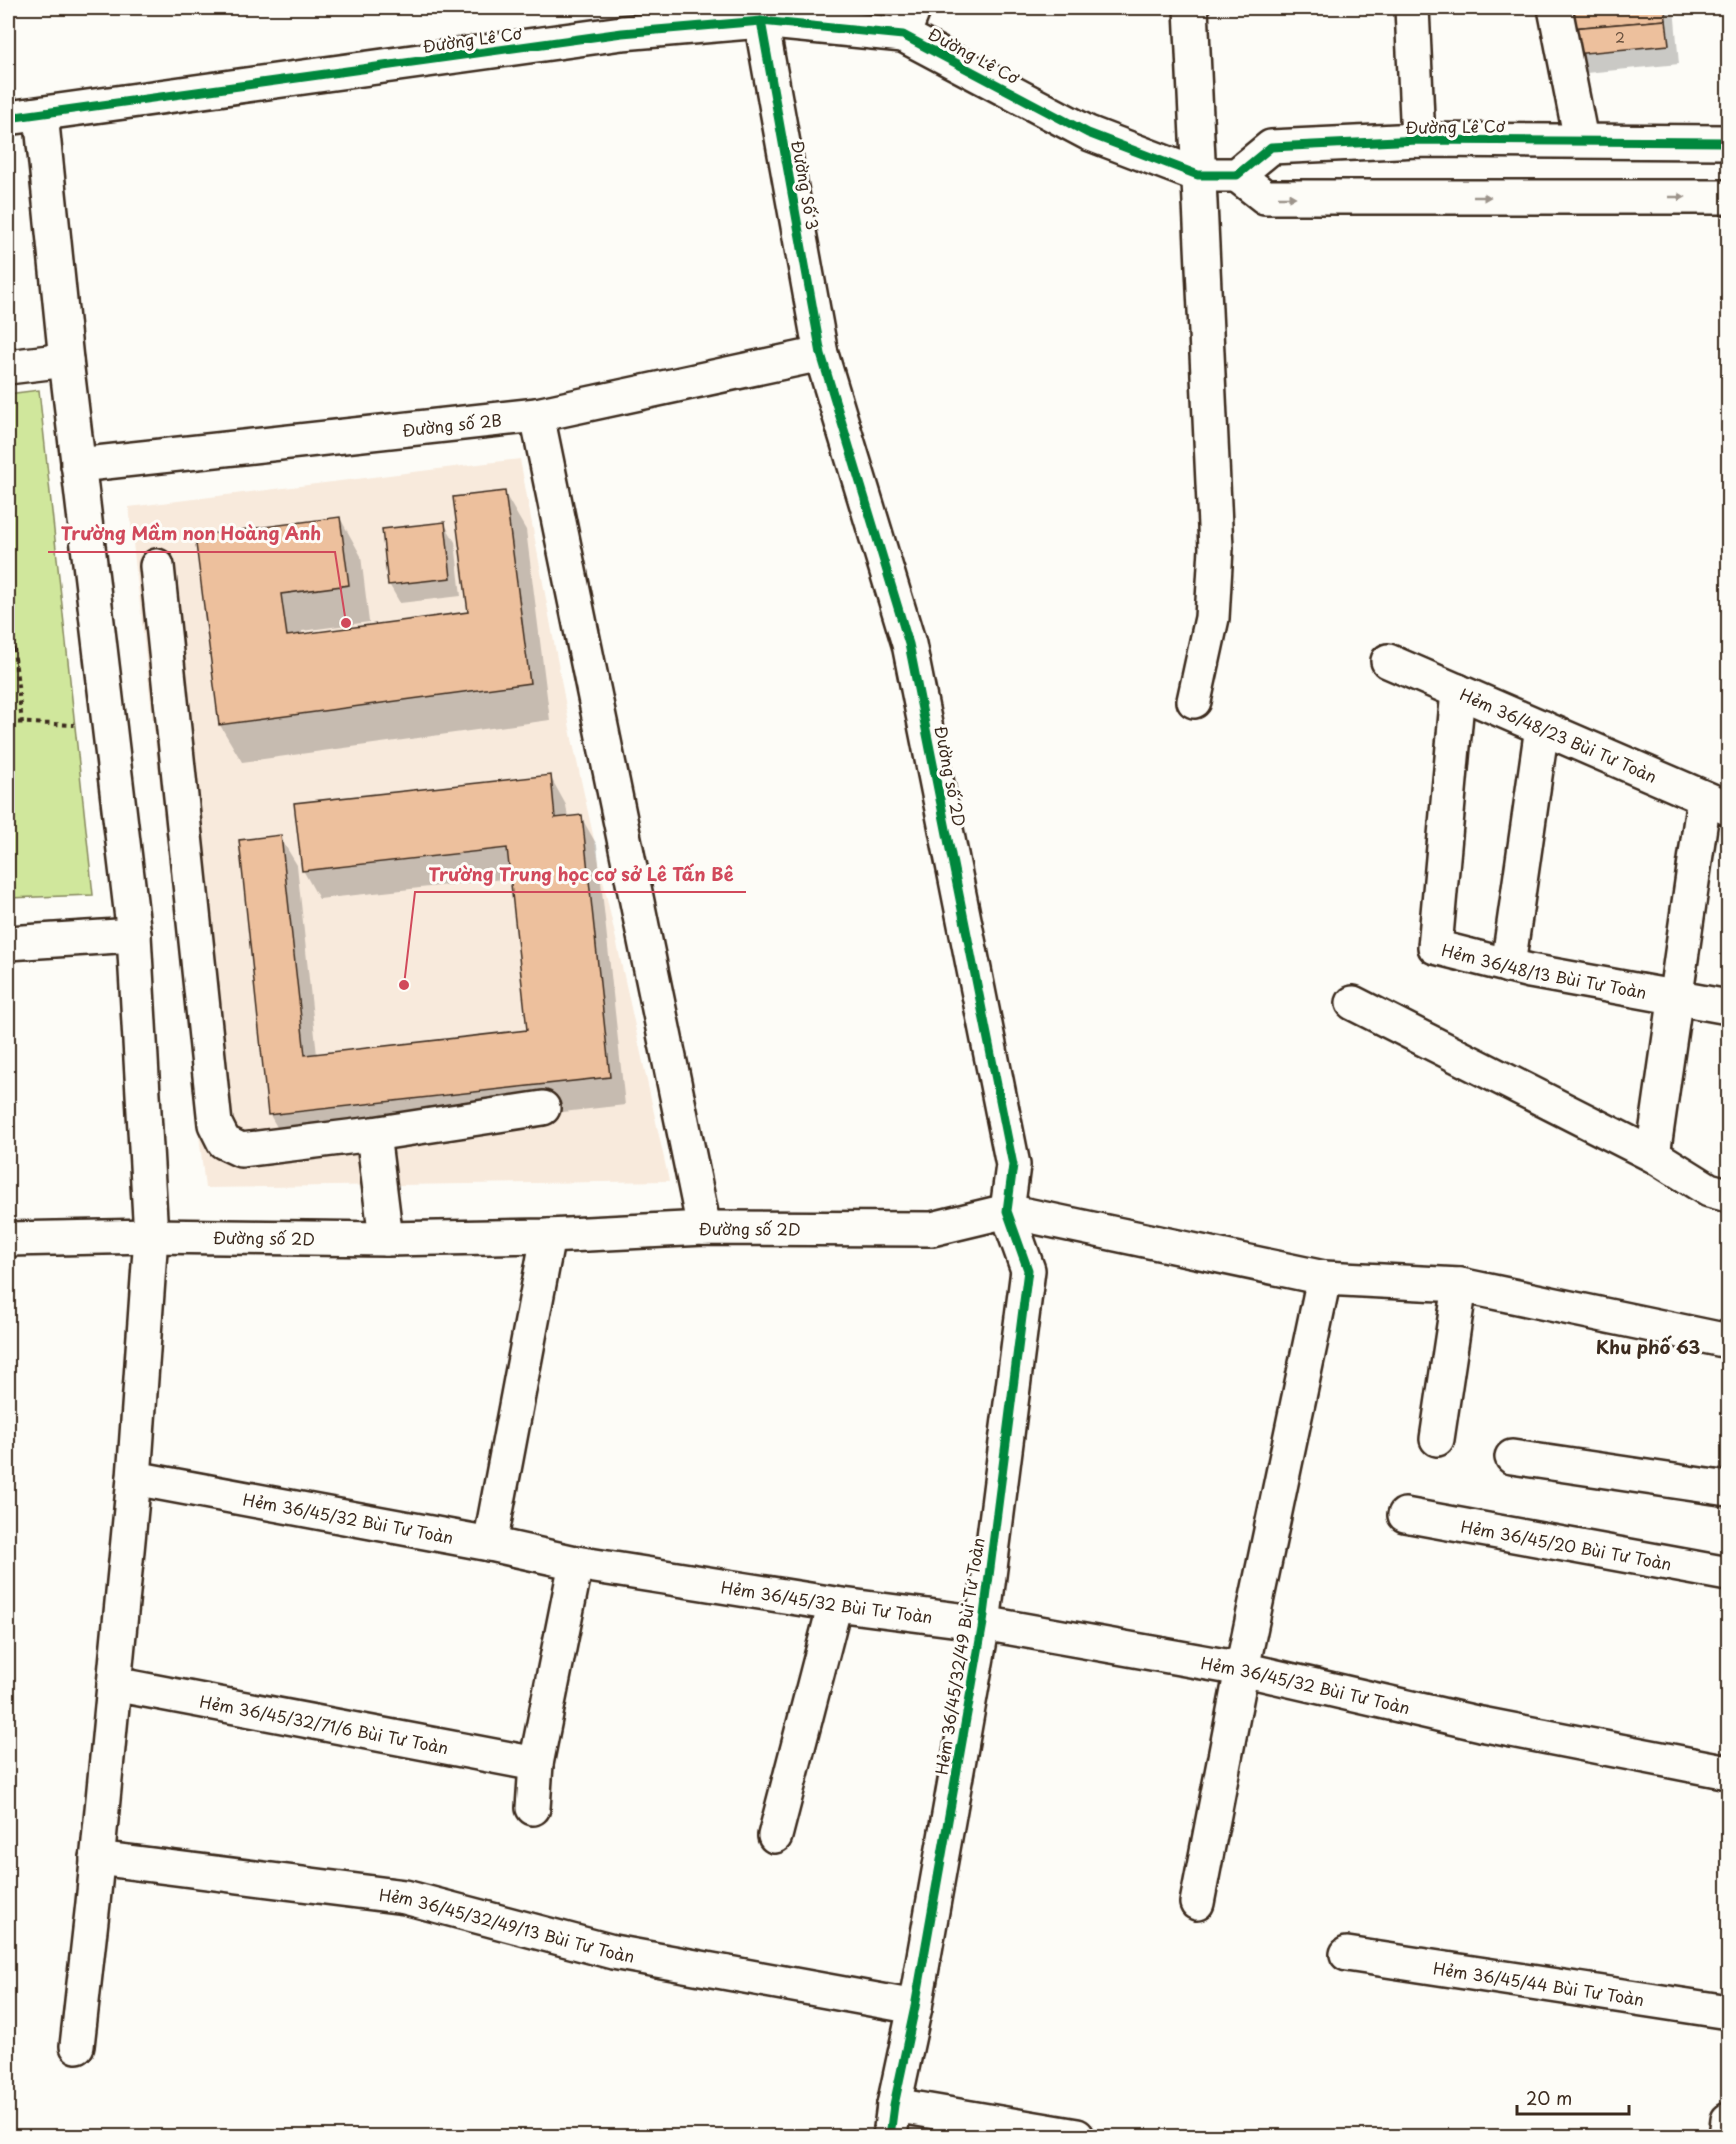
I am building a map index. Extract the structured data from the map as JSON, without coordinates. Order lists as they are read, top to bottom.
{
  "streets": {
    "street": [
      "Đường Lê Cơ",
      "Đường Số 3",
      "Đường số 2B",
      "Hẻm 36/48/23 Bùi Tư Toàn",
      "Đường số 2D",
      "Hẻm 36/48/13 Bùi Tư Toàn",
      "Hẻm 36/45/32 Bùi Tư Toàn",
      "Hẻm 36/45/20 Bùi Tư Toàn",
      "Hẻm 36/45/32/49 Bùi Tư Toàn",
      "Hẻm 36/45/32/71/6 Bùi Tư Toàn",
      "Hẻm 36/45/32/49/13 Bùi Tư Toàn",
      "Hẻm 36/45/44 Bùi Tư Toàn"
    ]
  },
  "crossings": [
    ["Đường Lê Cơ", "Đường Số 3"],
    ["Đường Số 3", "Đường số 2B"],
    ["Đường Số 3", "Đường số 2D"],
    ["Đường số 2B", "Đường số 2D"],
    ["Hẻm 36/48/23 Bùi Tư Toàn", "Hẻm 36/48/13 Bùi Tư Toàn"],
    ["Đường số 2D", "Hẻm 36/45/32/49 Bùi Tư Toàn"],
    ["Hẻm 36/45/32 Bùi Tư Toàn", "Hẻm 36/45/32/49 Bùi Tư Toàn"],
    ["Hẻm 36/45/32/49 Bùi Tư Toàn", "Hẻm 36/45/32/49/13 Bùi Tư Toàn"]
  ],
  "districts": ["Khu phố 63"],
  "places": ["Trường Mầm non Hoàng Anh", "Trường Trung học cơ sở Lê Tấn Bê"],
  "house_numbers": ["2"],
  "scale_bar": "20 m"
}
